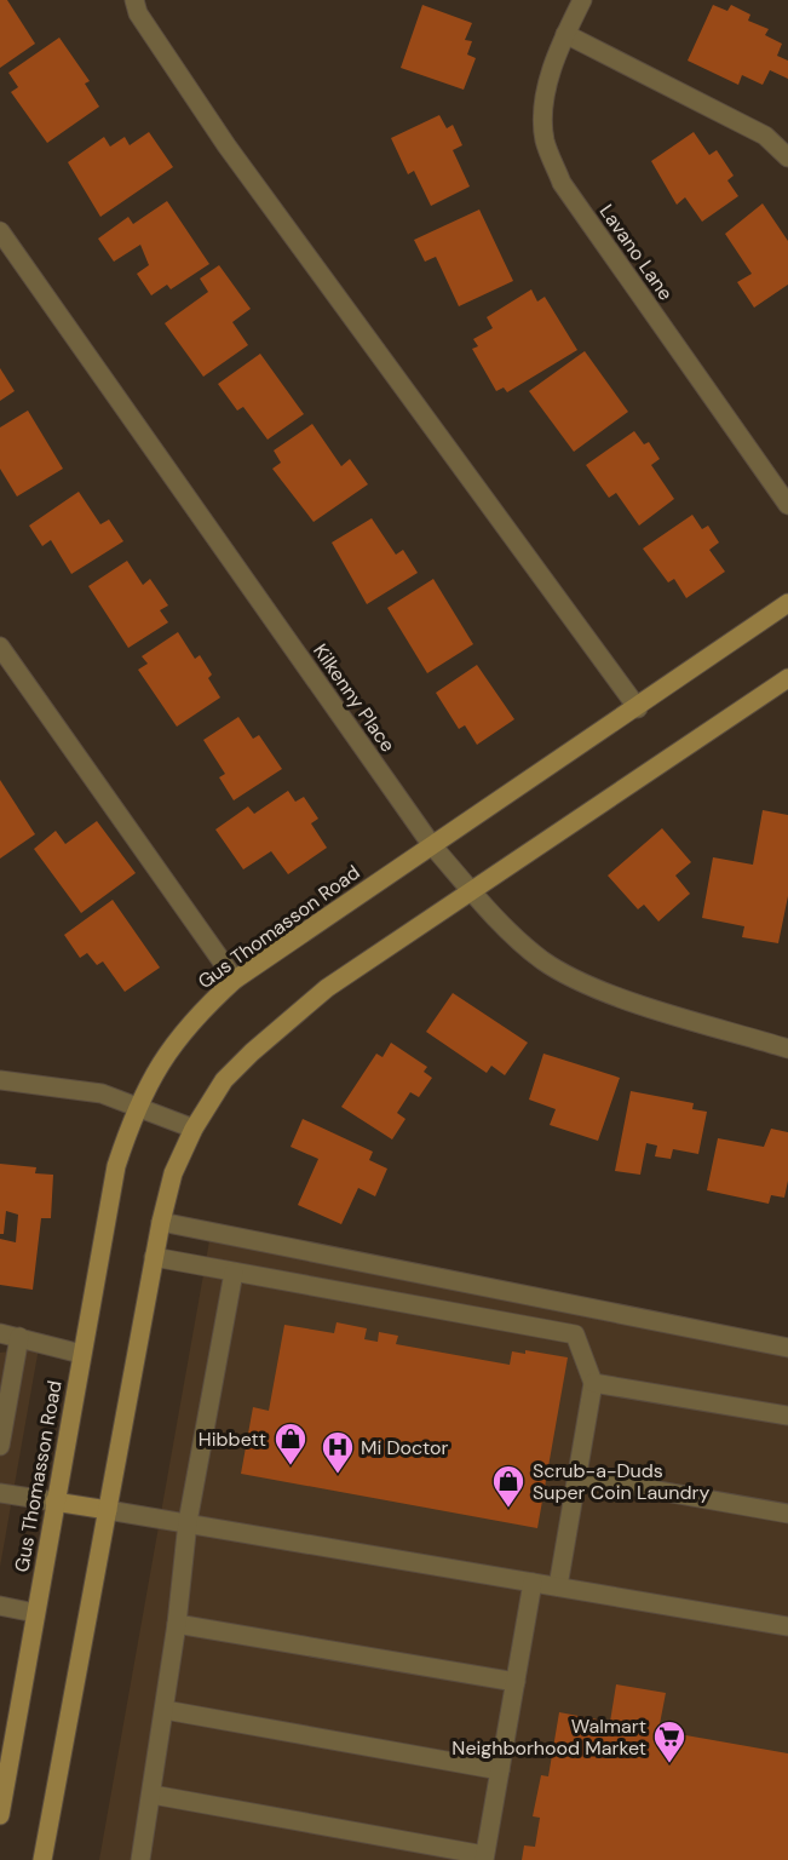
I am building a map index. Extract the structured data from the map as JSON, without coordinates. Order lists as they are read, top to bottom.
{
  "streets": {
    "main road": ["Gus Thomasson Road"],
    "street": ["Lavano Lane", "Kilkenny Place"]
  },
  "crossings": [
    ["Kilkenny Place", "Gus Thomasson Road"]
  ],
  "places": {
    "shop": ["Hibbett", "Scrub-a-Duds Super Coin Laundry"],
    "hospital": ["Mi Doctor"],
    "supermarket": ["Walmart Neighborhood Market"]
  }
}
